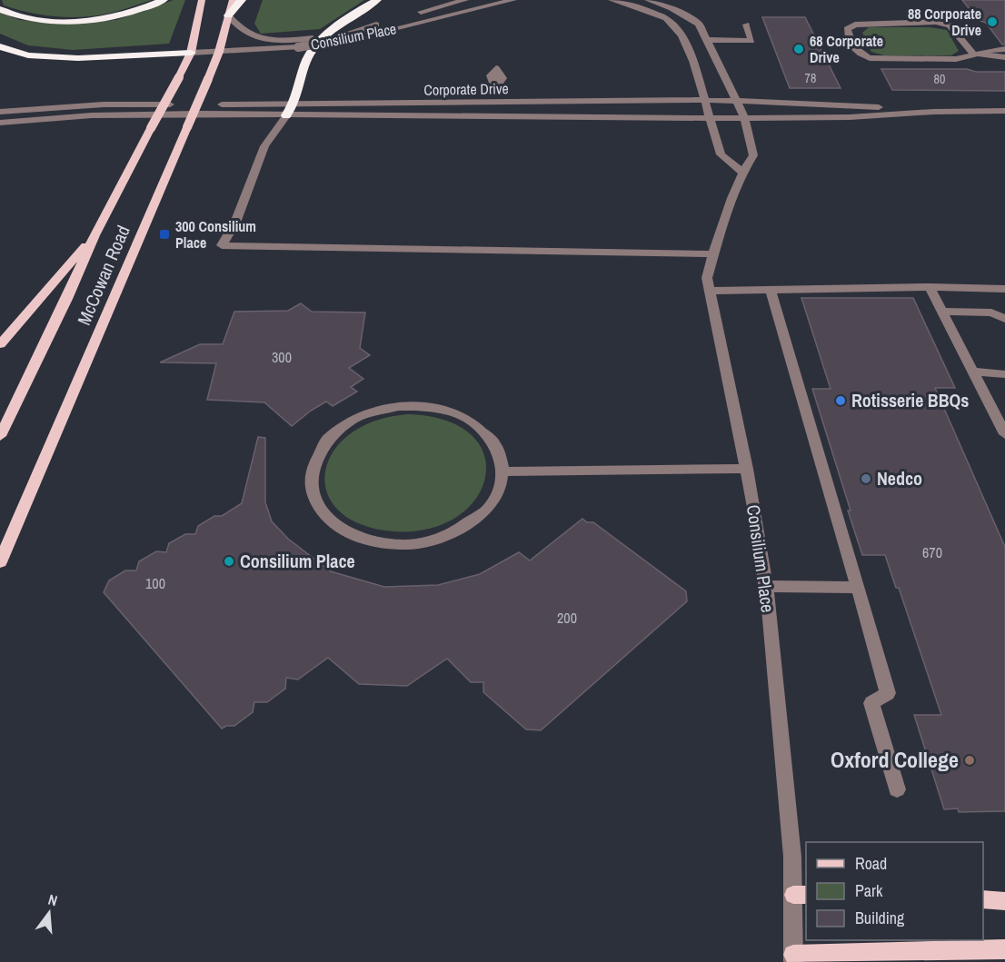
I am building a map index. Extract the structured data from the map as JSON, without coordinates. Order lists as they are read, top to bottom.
{
  "streets": {
    "main road": ["McCowan Road"],
    "street": ["Consilium Place", "Corporate Drive"]
  },
  "crossings": [
    ["Consilium Place", "Corporate Drive"],
    ["Consilium Place", "McCowan Road"]
  ],
  "places": {
    "other": [
      "88 Corporate Drive",
      "68 Corporate Drive",
      "Rotisserie BBQs",
      "Nedco",
      "Consilium Place",
      "Oxford College"
    ],
    "transit": ["300 Consilium Place"]
  },
  "house_numbers": [
    "78",
    "80",
    "300",
    "670",
    "100",
    "200"
  ],
  "legend": ["Road", "Park", "Building"],
  "north": "top"
}
